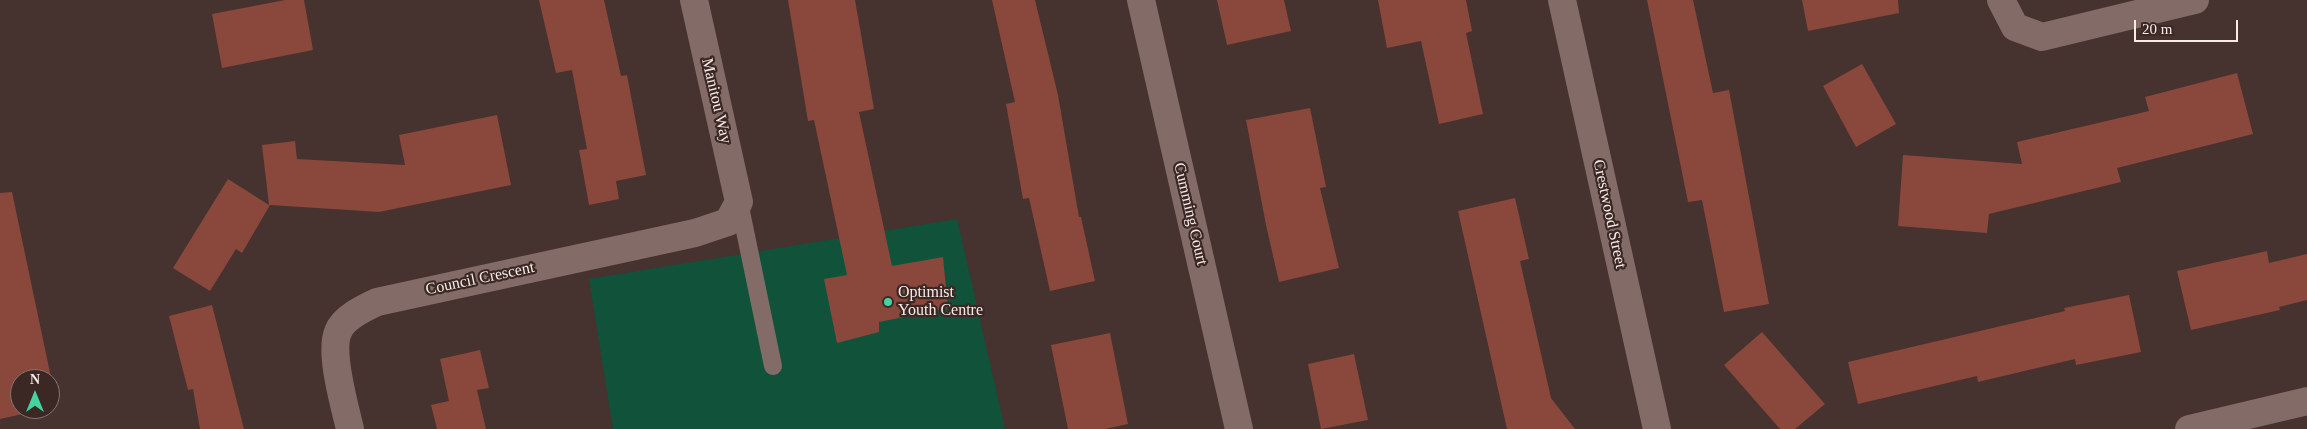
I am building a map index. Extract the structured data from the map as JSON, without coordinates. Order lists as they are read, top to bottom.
{
  "streets": {
    "street": [
      "Manitou Way",
      "Cumming Court",
      "Crestwood Street",
      "Council Crescent"
    ]
  },
  "crossings": [
    ["Manitou Way", "Council Crescent"]
  ],
  "places": ["Optimist Youth Centre"],
  "scale_bar": "20 m",
  "north": "top"
}
